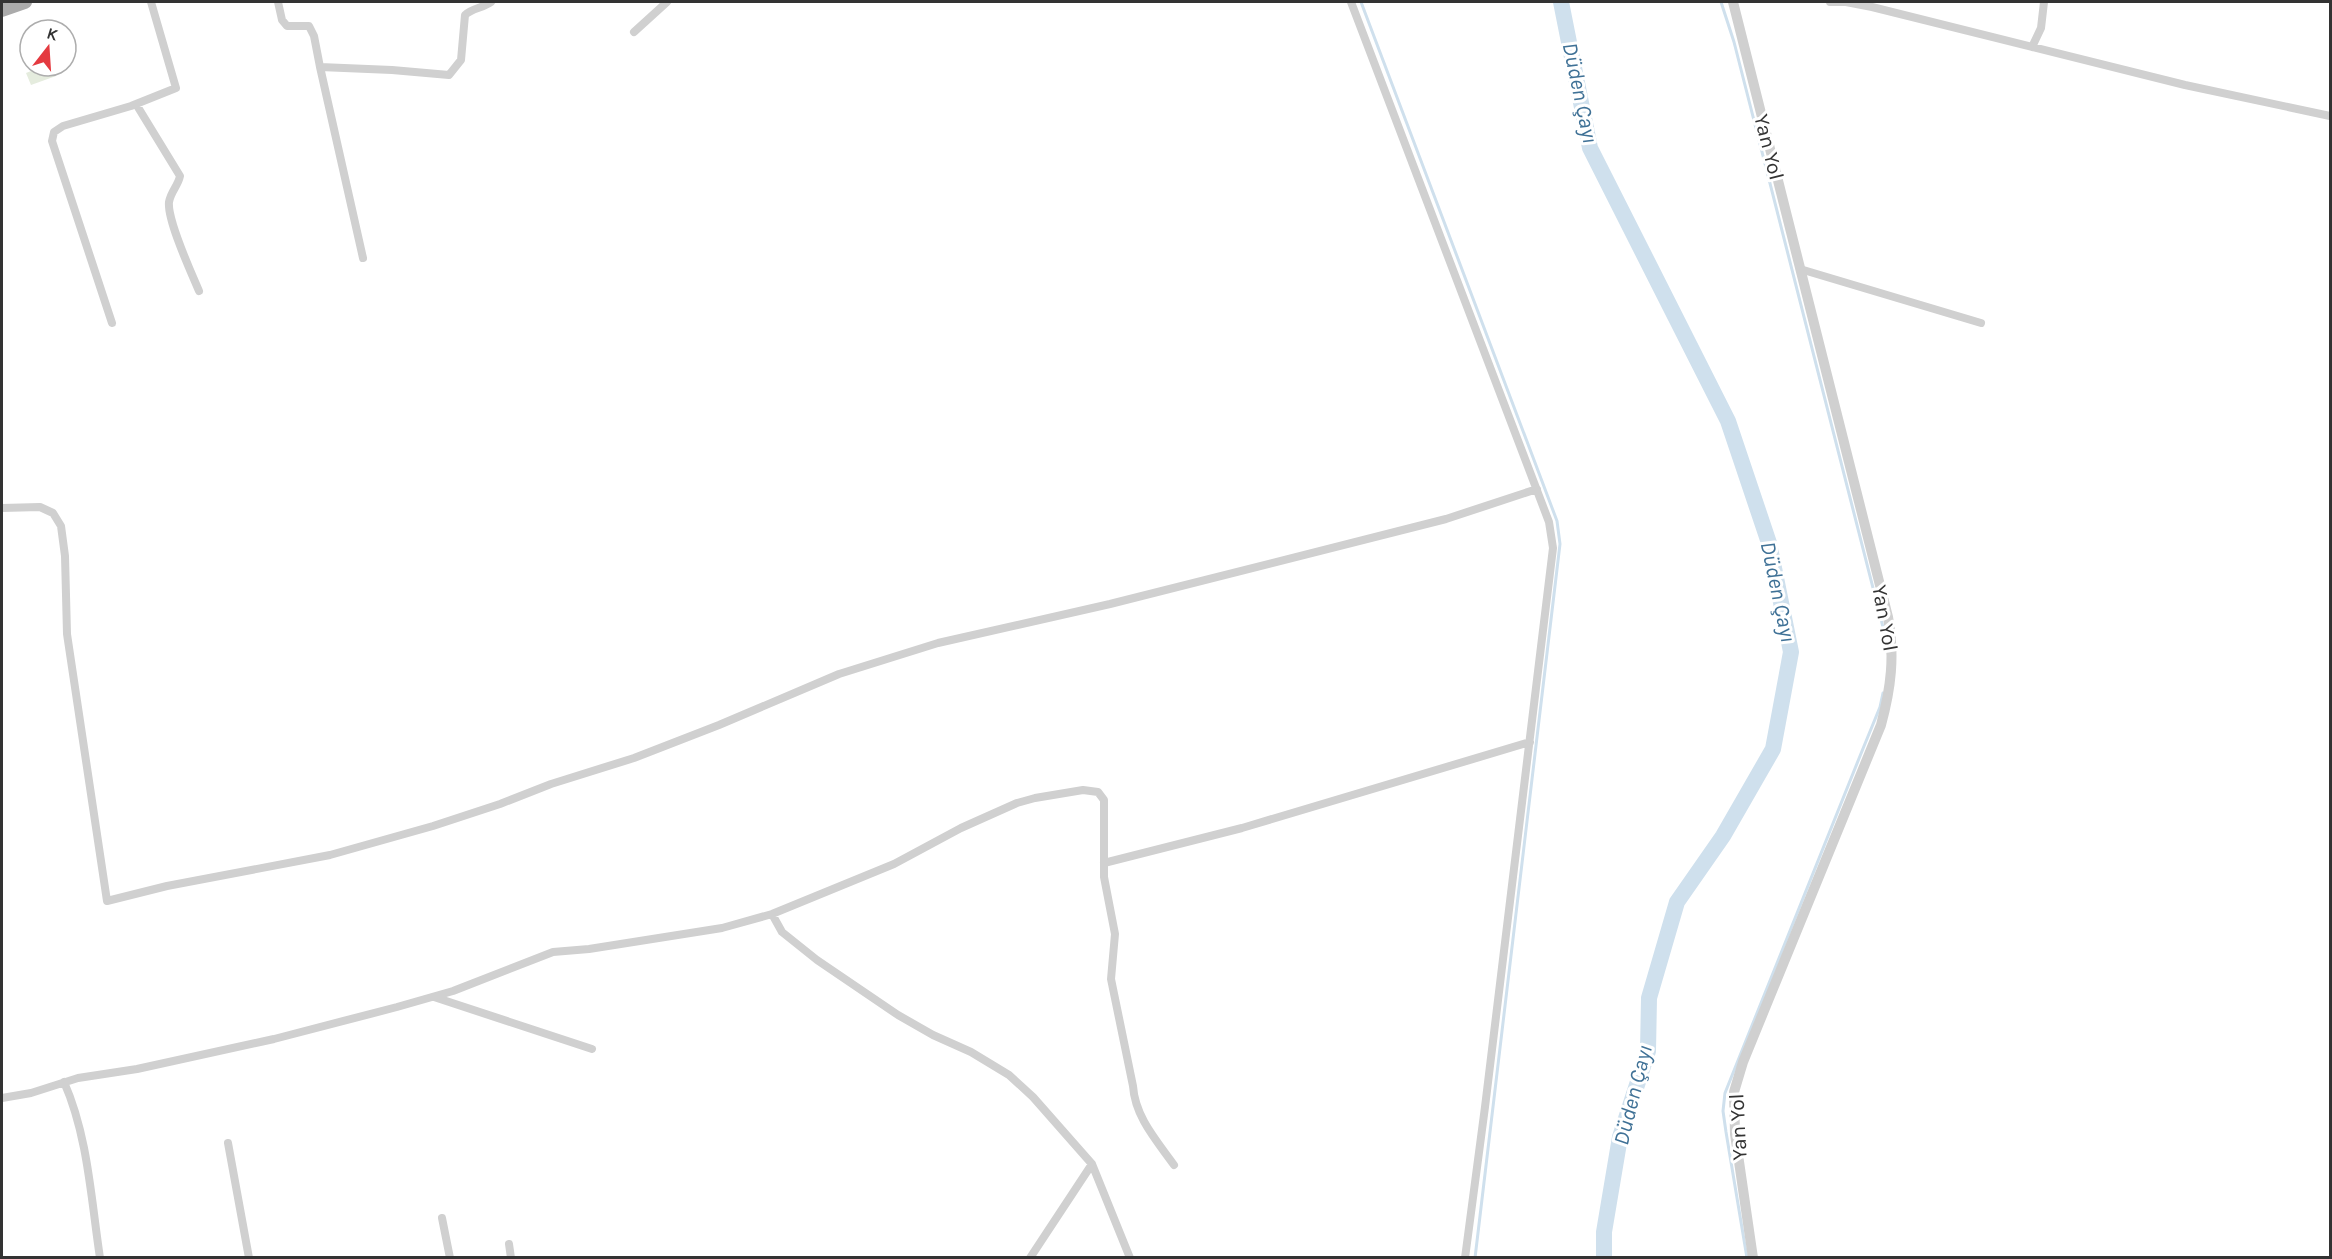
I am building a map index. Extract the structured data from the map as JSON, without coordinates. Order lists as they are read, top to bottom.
{
  "streets": {
    "street": ["Yan Yol"]
  },
  "water": ["Düden Çayı"],
  "north": "top"
}
